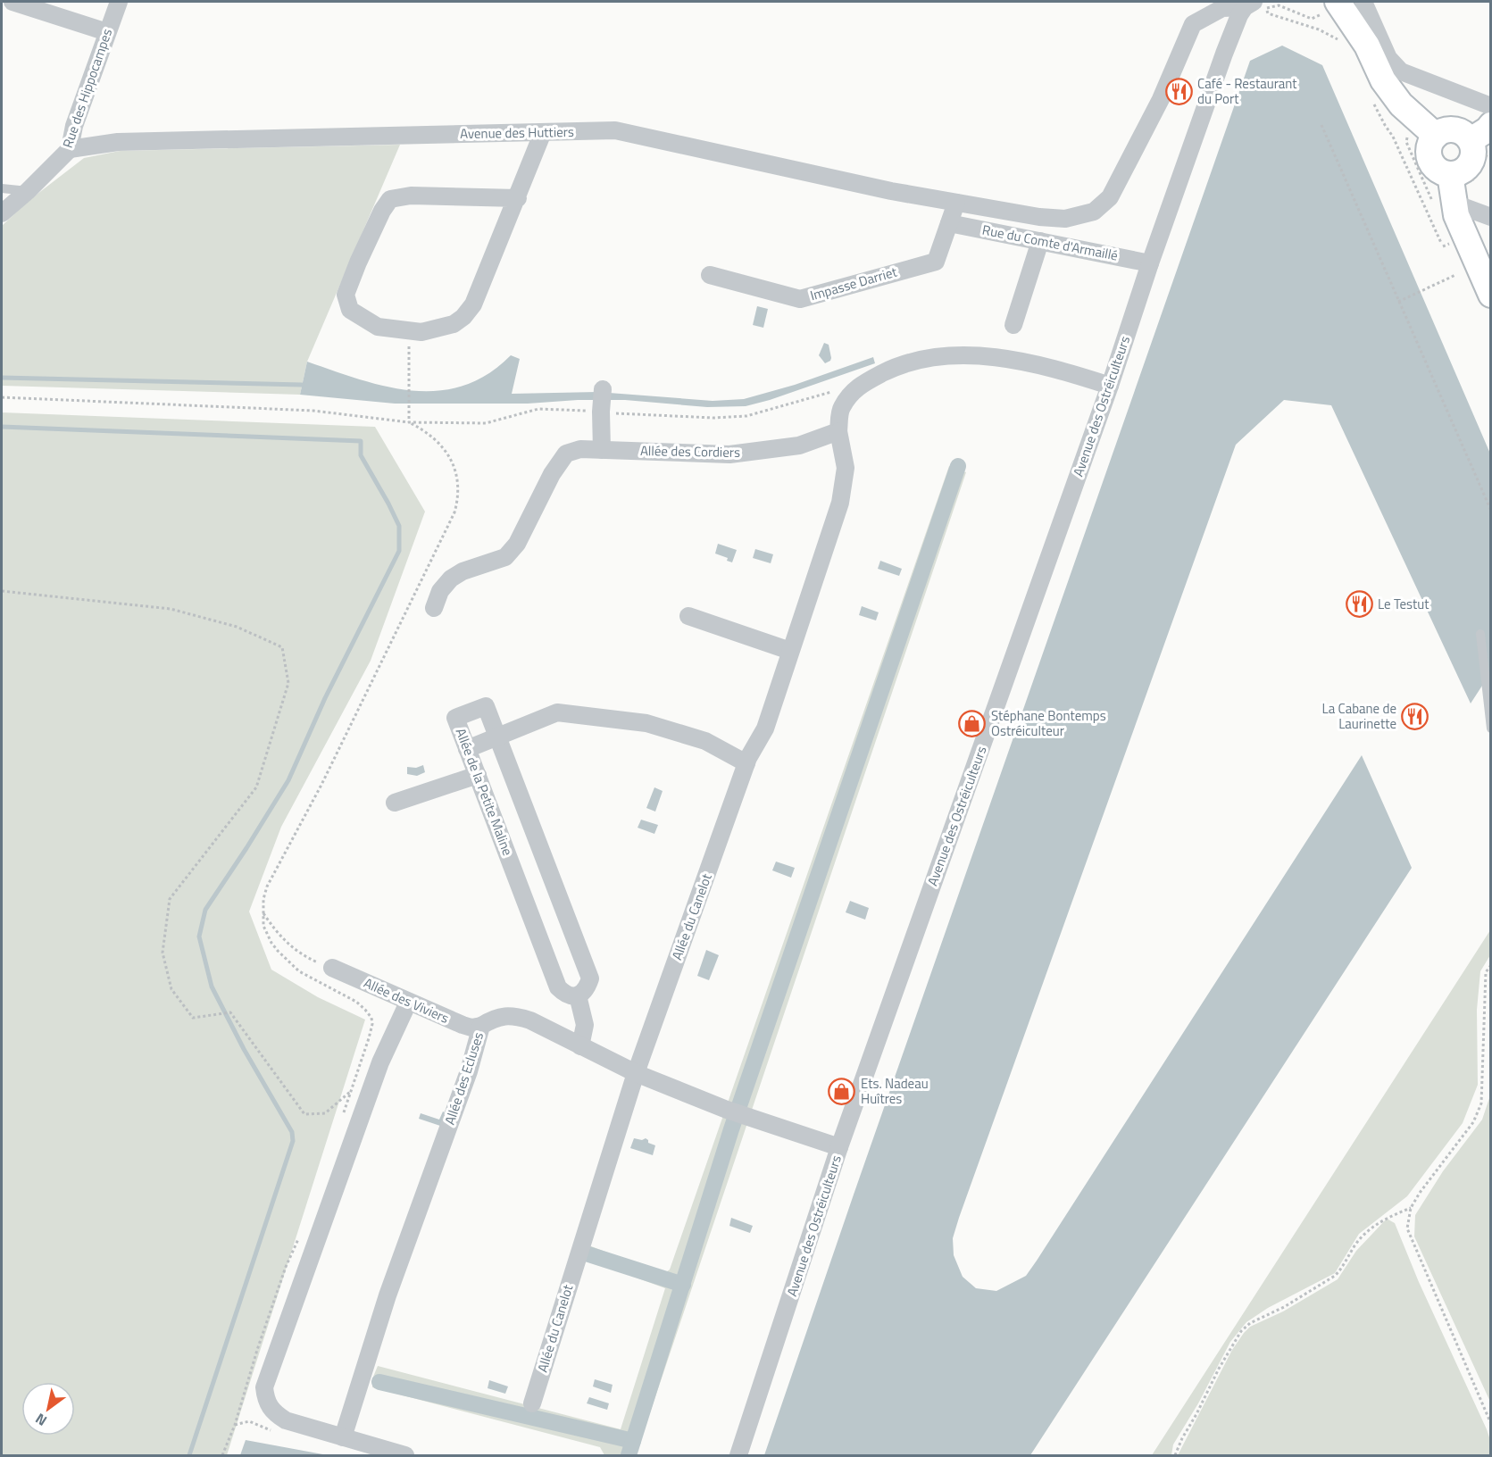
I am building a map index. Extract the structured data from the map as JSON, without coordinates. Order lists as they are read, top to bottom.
{
  "streets": {
    "street": [
      "Rue des Hippocampes",
      "Avenue des Huttiers",
      "Rue du Comte d'Armaillé",
      "Impasse Darriet",
      "Avenue des Ostréiculteurs",
      "Allée des Cordiers",
      "Allée de la Petite Maline",
      "Allée du Canelot",
      "Allée des Viviers",
      "Allée des Ecluses"
    ]
  },
  "crossings": [
    ["Rue des Hippocampes", "Avenue des Huttiers"],
    ["Avenue des Huttiers", "Impasse Darriet"],
    ["Avenue des Huttiers", "Avenue des Ostréiculteurs"],
    ["Rue du Comte d'Armaillé", "Impasse Darriet"],
    ["Rue du Comte d'Armaillé", "Avenue des Ostréiculteurs"],
    ["Avenue des Ostréiculteurs", "Allée des Ecluses"],
    ["Allée des Cordiers", "Allée du Canelot"],
    ["Allée du Canelot", "Allée des Ecluses"],
    ["Allée des Viviers", "Allée des Ecluses"]
  ],
  "places": {
    "restaurant": ["Café - Restaurant du Port", "Le Testut", "La Cabane de Laurinette"],
    "shop": ["Stéphane Bontemps Ostréiculteur", "Ets. Nadeau Huîtres"]
  },
  "north": "bottom left"
}
